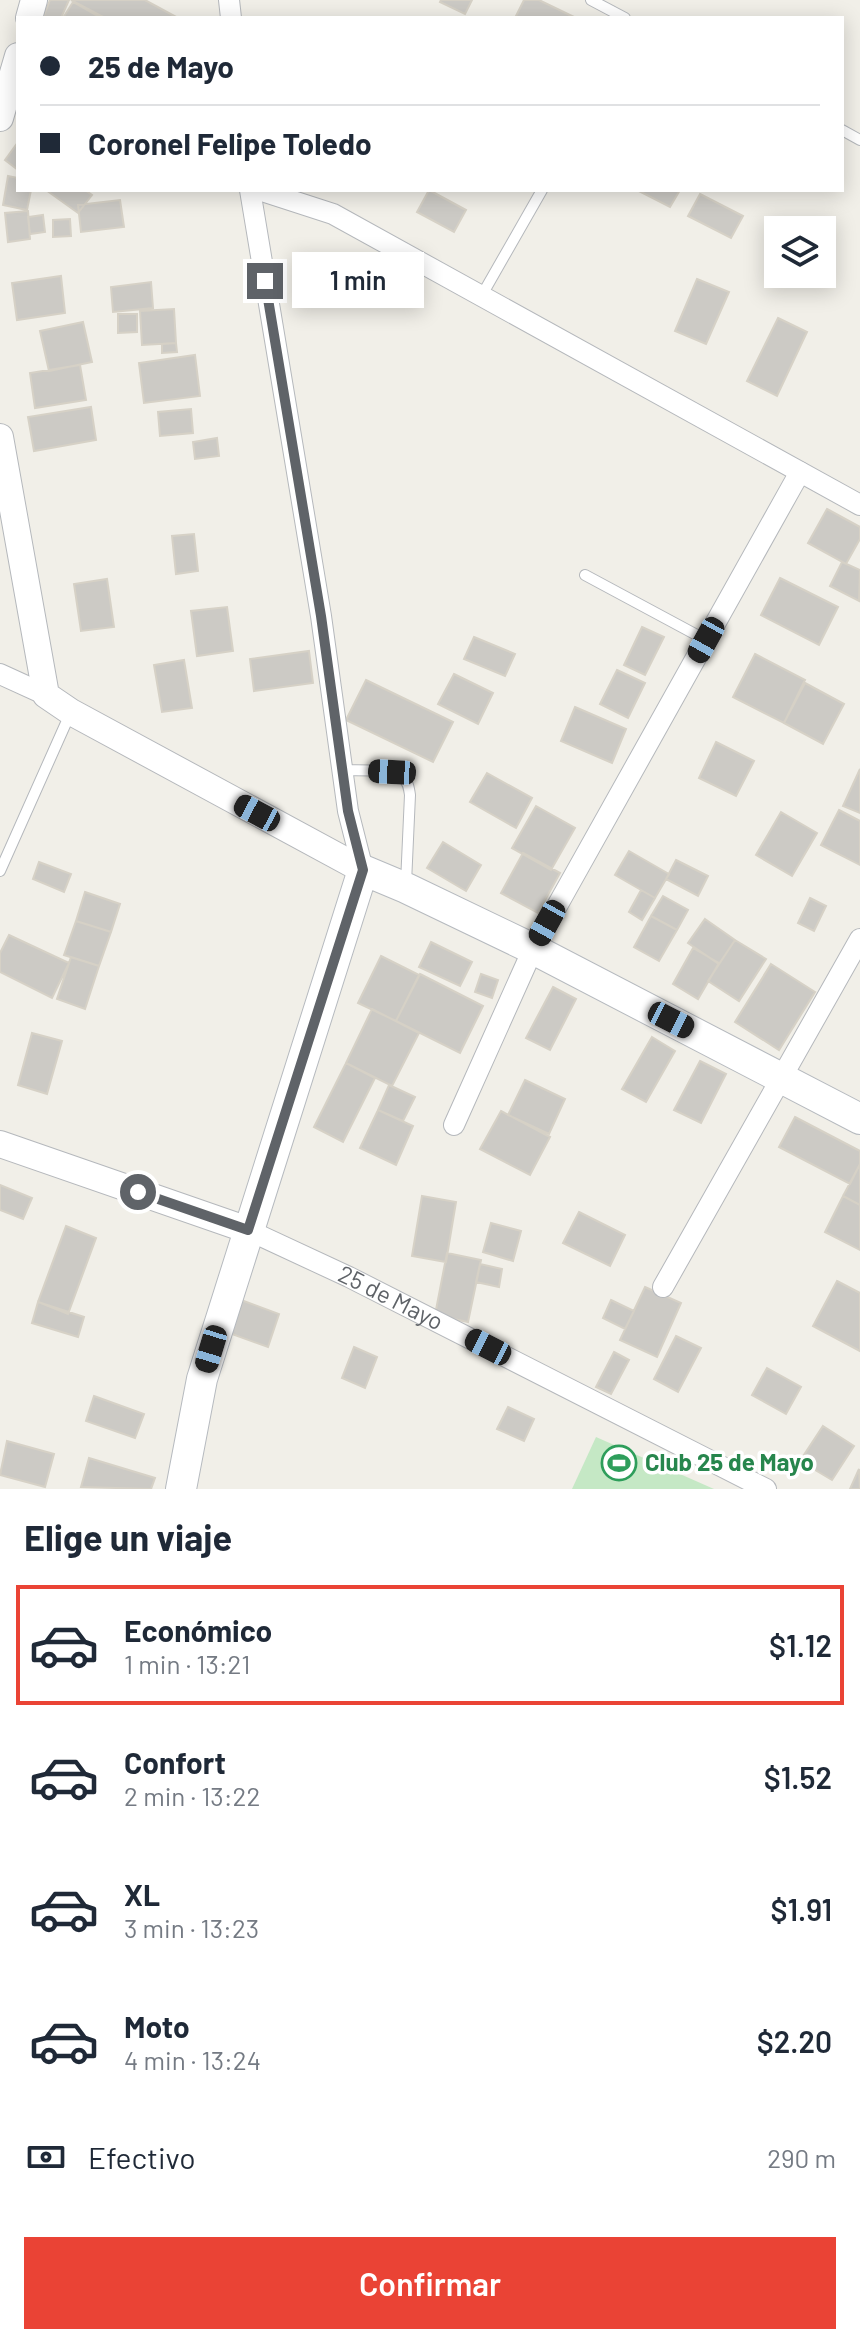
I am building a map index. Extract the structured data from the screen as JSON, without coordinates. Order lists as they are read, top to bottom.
{
  "streets": {
    "street": ["25 de Mayo"]
  },
  "places": {
    "sports": ["Club 25 de Mayo"]
  },
  "page": {
    "banner": ["25 de Mayo", "Coronel Felipe Toledo"],
    "bubble": "1 min",
    "heading": "Elige un viaje",
    "list": [
      {
        "name": "Económico",
        "note": "1 min · 13:21",
        "value": "$1.12"
      },
      {
        "name": "Confort",
        "note": "2 min · 13:22",
        "value": "$1.52"
      },
      {
        "name": "XL",
        "note": "3 min · 13:23",
        "value": "$1.91"
      },
      {
        "name": "Moto",
        "note": "4 min · 13:24",
        "value": "$2.20"
      }
    ],
    "pay": ["Efectivo", "290 m"],
    "buttons": "Confirmar"
  }
}
